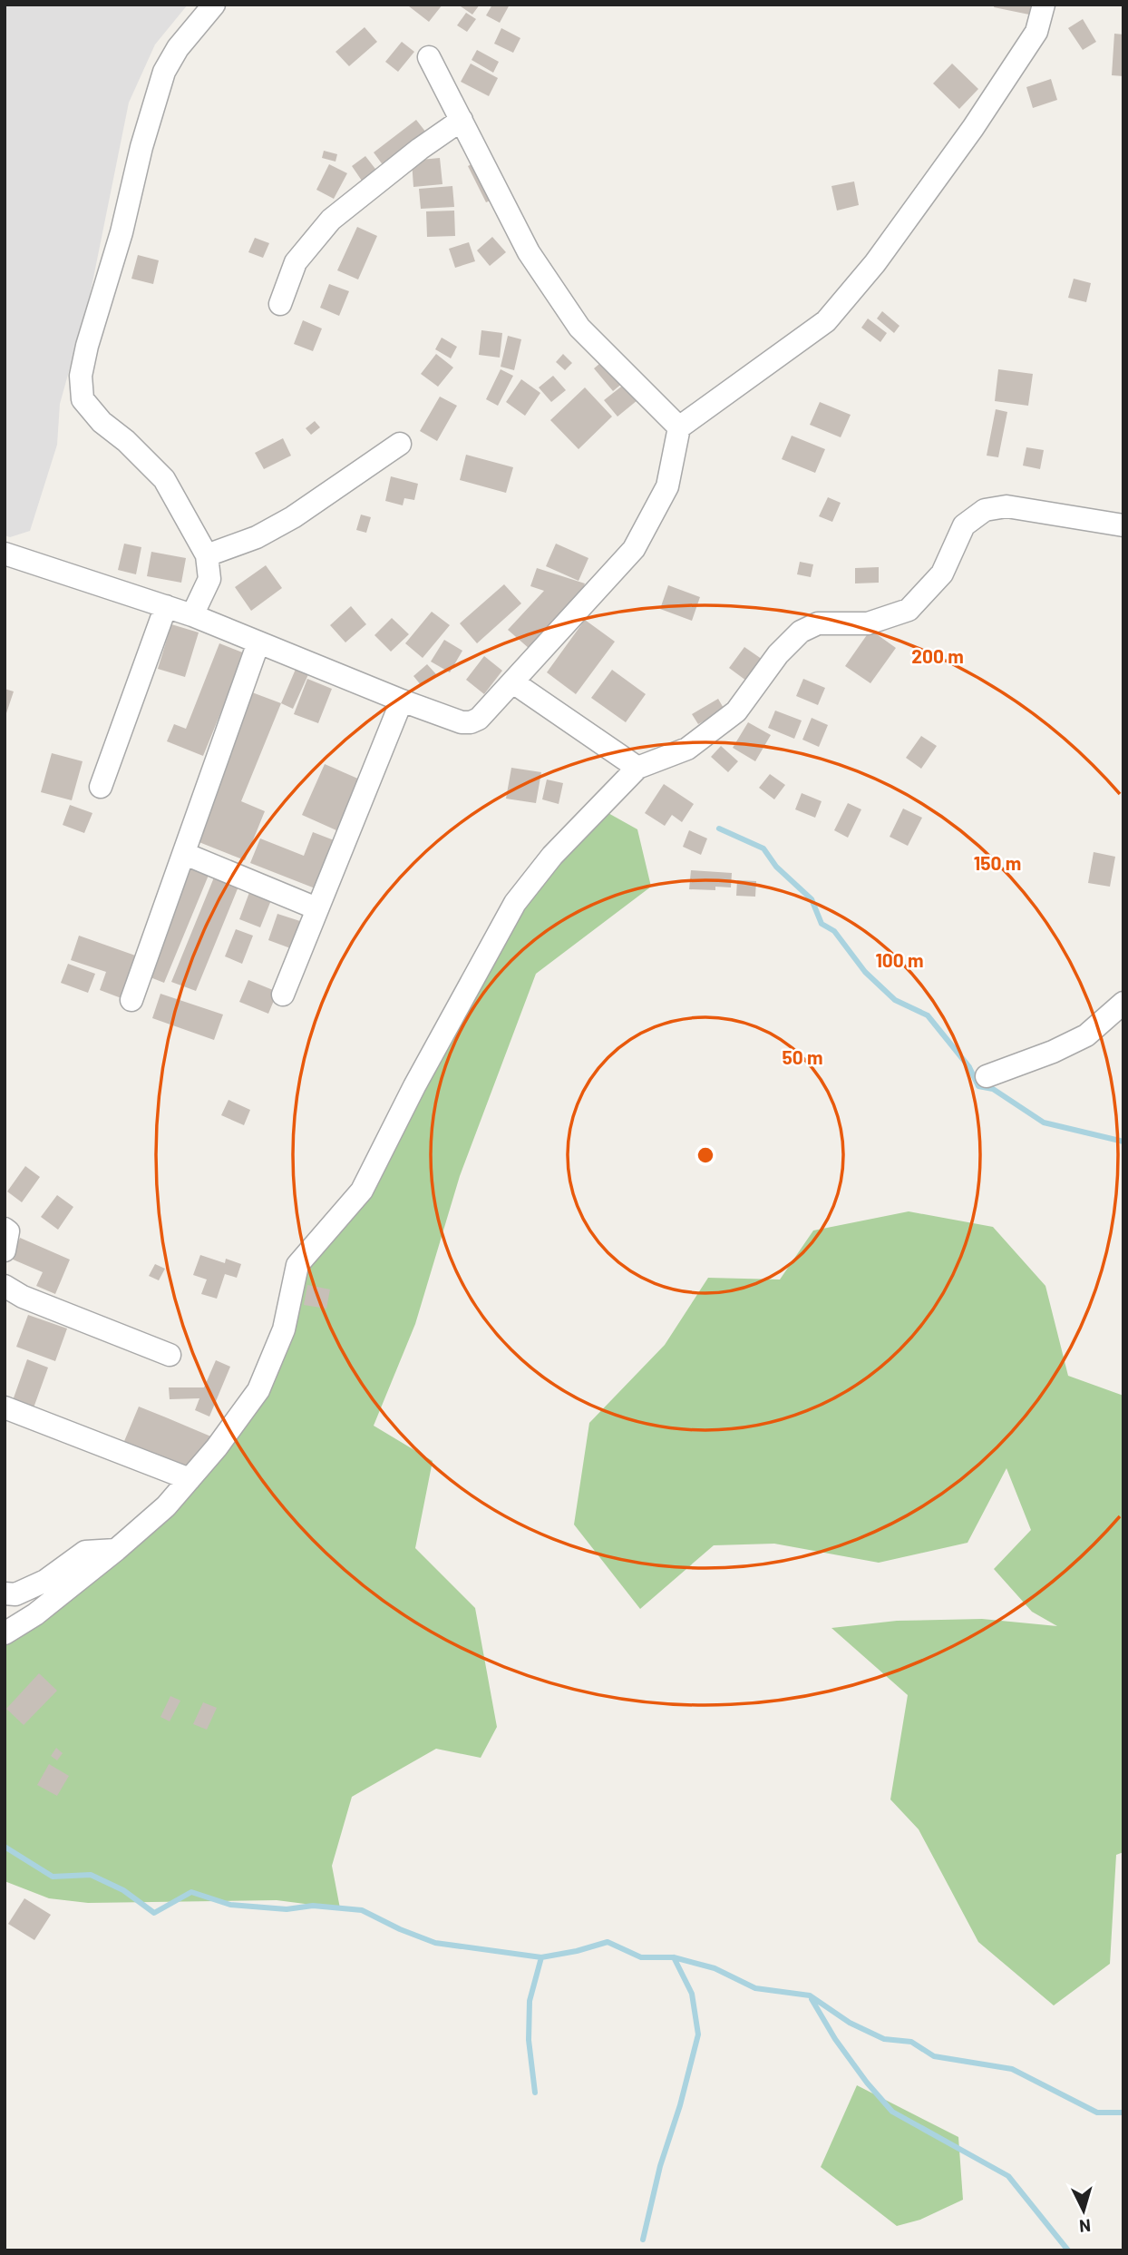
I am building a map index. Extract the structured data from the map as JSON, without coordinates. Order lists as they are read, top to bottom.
{
  "north": "bottom",
  "rings": [
    "200 m",
    "150 m",
    "100 m",
    "50 m"
  ]
}
